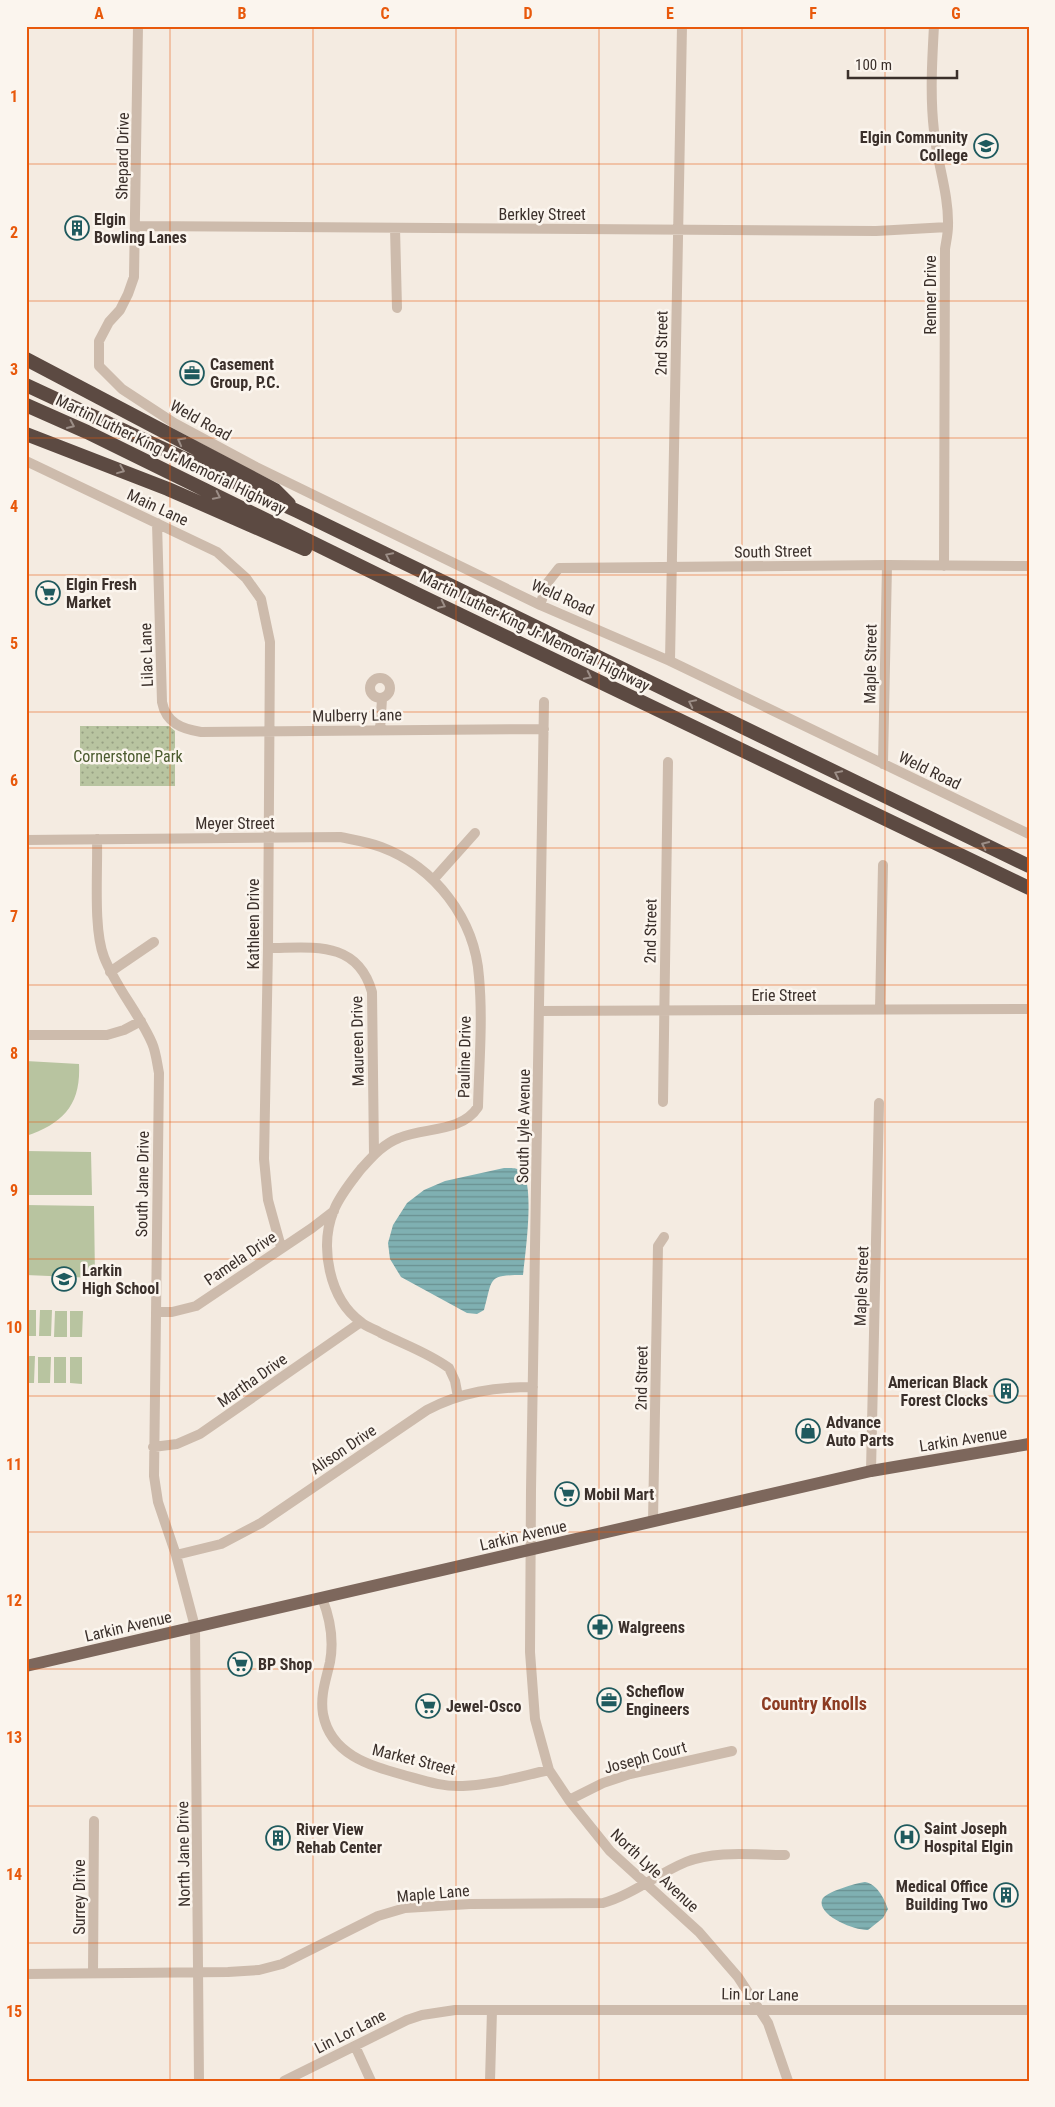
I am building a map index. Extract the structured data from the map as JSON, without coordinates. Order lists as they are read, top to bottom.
{
  "streets": {
    "highway": ["Martin Luther King Jr Memorial Highway"],
    "main road": ["Larkin Avenue"],
    "street": [
      "Shepard Drive",
      "Berkley Street",
      "Renner Drive",
      "2nd Street",
      "Weld Road",
      "Main Lane",
      "South Street",
      "Lilac Lane",
      "Maple Street",
      "Mulberry Lane",
      "Meyer Street",
      "Kathleen Drive",
      "Erie Street",
      "Maureen Drive",
      "Pauline Drive",
      "South Lyle Avenue",
      "South Jane Drive",
      "Pamela Drive",
      "Martha Drive",
      "Alison Drive",
      "Joseph Court",
      "Market Street",
      "North Jane Drive",
      "North Lyle Avenue",
      "Maple Lane",
      "Surrey Drive",
      "Lin Lor Lane"
    ]
  },
  "crossings": [
    ["Shepard Drive", "Berkley Street"],
    ["Shepard Drive", "Weld Road"],
    ["Berkley Street", "Renner Drive"],
    ["Berkley Street", "2nd Street"],
    ["Renner Drive", "South Street"],
    ["2nd Street", "Weld Road"],
    ["2nd Street", "South Street"],
    ["2nd Street", "Erie Street"],
    ["2nd Street", "Larkin Avenue"],
    ["Weld Road", "South Street"],
    ["Weld Road", "Maple Street"],
    ["Main Lane", "Lilac Lane"],
    ["Main Lane", "Kathleen Drive"],
    ["South Street", "Maple Street"],
    ["Lilac Lane", "Mulberry Lane"],
    ["Maple Street", "Larkin Avenue"],
    ["Mulberry Lane", "Kathleen Drive"],
    ["Mulberry Lane", "South Lyle Avenue"],
    ["Meyer Street", "Kathleen Drive"],
    ["Meyer Street", "Pauline Drive"],
    ["Meyer Street", "South Jane Drive"],
    ["Kathleen Drive", "Maureen Drive"],
    ["Kathleen Drive", "Pamela Drive"],
    ["Erie Street", "South Lyle Avenue"],
    ["Maureen Drive", "Pauline Drive"],
    ["Pauline Drive", "Pamela Drive"],
    ["Pauline Drive", "Martha Drive"],
    ["Pauline Drive", "Alison Drive"],
    ["South Lyle Avenue", "Larkin Avenue"],
    ["South Lyle Avenue", "Alison Drive"],
    ["South Lyle Avenue", "North Lyle Avenue"],
    ["South Jane Drive", "Pamela Drive"],
    ["South Jane Drive", "Martha Drive"],
    ["South Jane Drive", "Larkin Avenue"],
    ["South Jane Drive", "Alison Drive"],
    ["South Jane Drive", "North Jane Drive"],
    ["Larkin Avenue", "Market Street"],
    ["Larkin Avenue", "North Jane Drive"],
    ["Larkin Avenue", "North Lyle Avenue"],
    ["Joseph Court", "North Lyle Avenue"],
    ["Market Street", "North Lyle Avenue"],
    ["North Jane Drive", "Maple Lane"],
    ["North Lyle Avenue", "Maple Lane"],
    ["North Lyle Avenue", "Lin Lor Lane"],
    ["Maple Lane", "Surrey Drive"]
  ],
  "districts": ["Country Knolls"],
  "parks": ["Cornerstone Park"],
  "places": {
    "school or university": ["Elgin Community College", "Larkin High School"],
    "building": [
      "Elgin Bowling Lanes",
      "American Black Forest Clocks",
      "River View Rehab Center",
      "Medical Office Building Two"
    ],
    "office": ["Casement Group, P.C.", "Scheflow Engineers"],
    "supermarket": [
      "Elgin Fresh Market",
      "Mobil Mart",
      "BP Shop",
      "Jewel-Osco"
    ],
    "shop": ["Advance Auto Parts"],
    "pharmacy": ["Walgreens"],
    "hospital": ["Saint Joseph Hospital Elgin"]
  },
  "scale_bar": "100 m",
  "grid": {
    "columns": [
      "A",
      "B",
      "C",
      "D",
      "E",
      "F",
      "G"
    ],
    "rows": [
      "1",
      "2",
      "3",
      "4",
      "5",
      "6",
      "7",
      "8",
      "9",
      "10",
      "11",
      "12",
      "13",
      "14",
      "15"
    ]
  }
}
